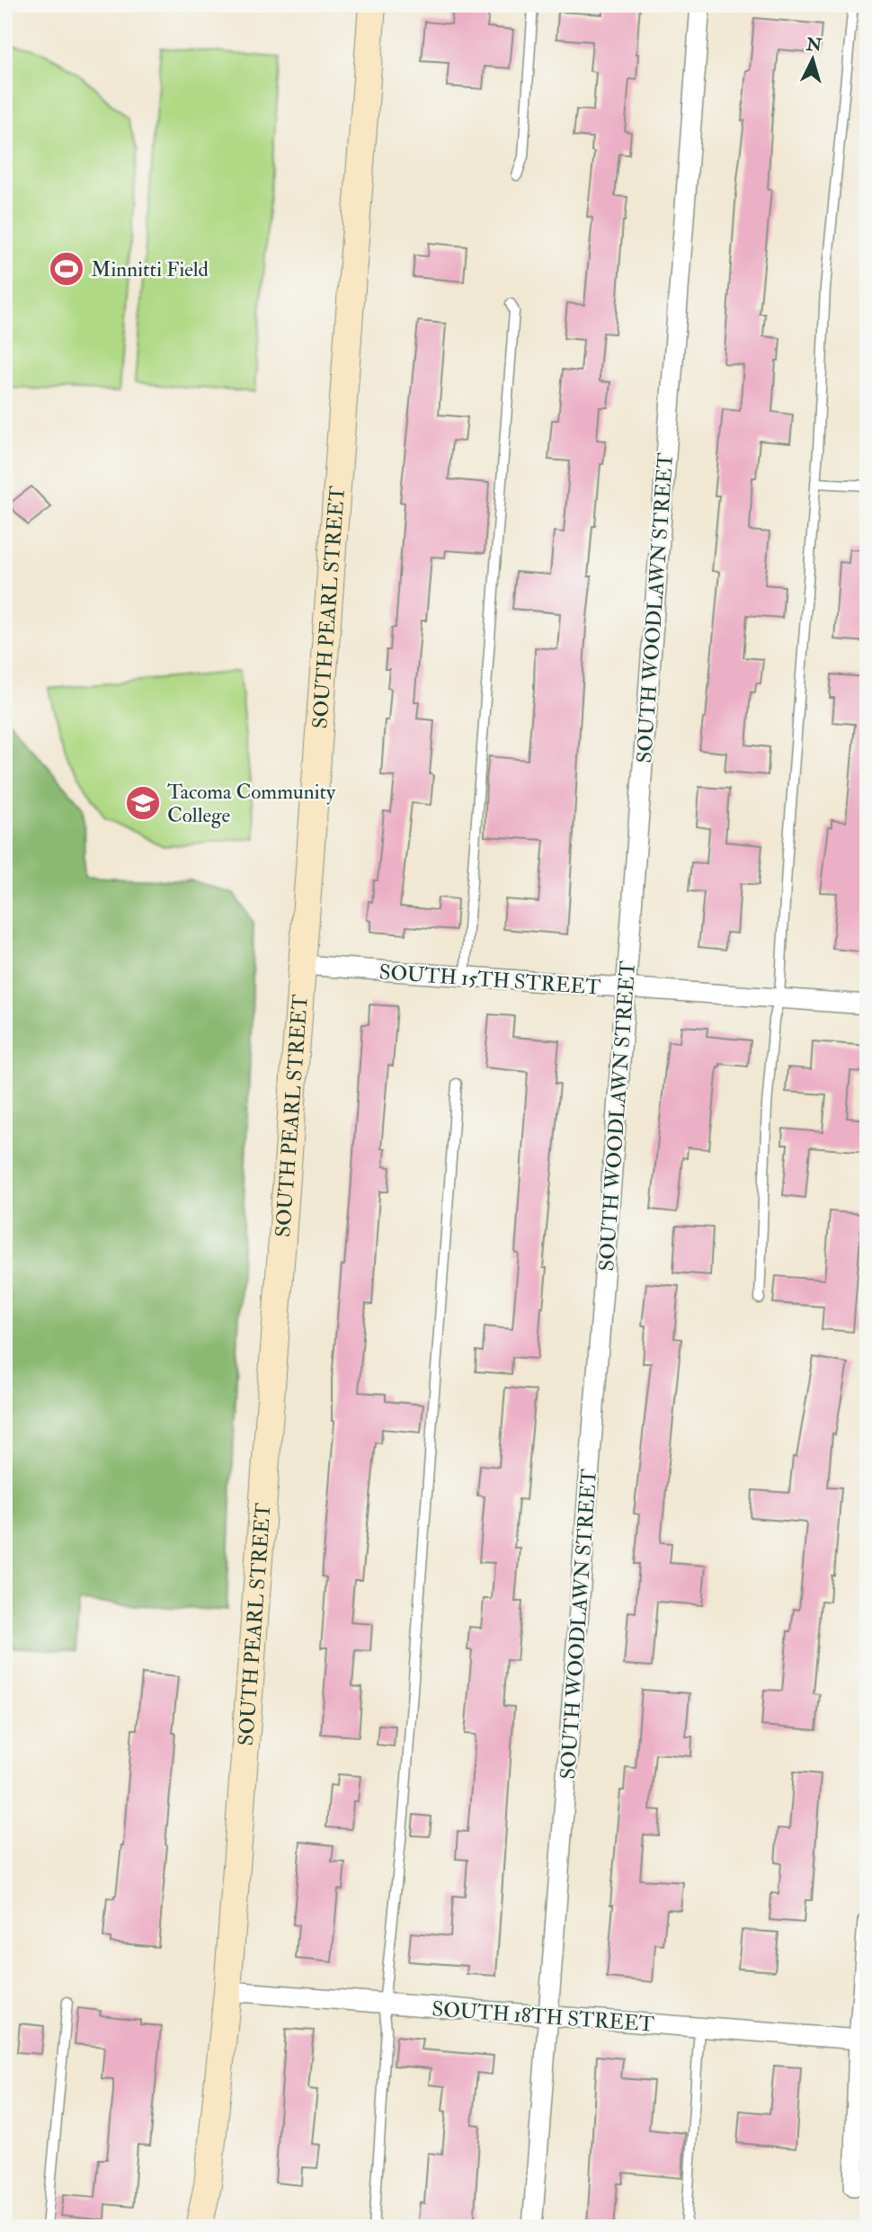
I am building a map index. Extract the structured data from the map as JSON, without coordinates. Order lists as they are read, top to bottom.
{
  "streets": {
    "street": [
      "SOUTH PEARL STREET",
      "SOUTH WOODLAWN STREET",
      "SOUTH 15TH STREET",
      "SOUTH 18TH STREET"
    ]
  },
  "crossings": [
    ["SOUTH PEARL STREET", "SOUTH 15TH STREET"],
    ["SOUTH PEARL STREET", "SOUTH 18TH STREET"],
    ["SOUTH WOODLAWN STREET", "SOUTH 15TH STREET"],
    ["SOUTH WOODLAWN STREET", "SOUTH 18TH STREET"]
  ],
  "places": {
    "sports": ["Minnitti Field"],
    "school or university": ["Tacoma Community College"]
  },
  "north": "top"
}
